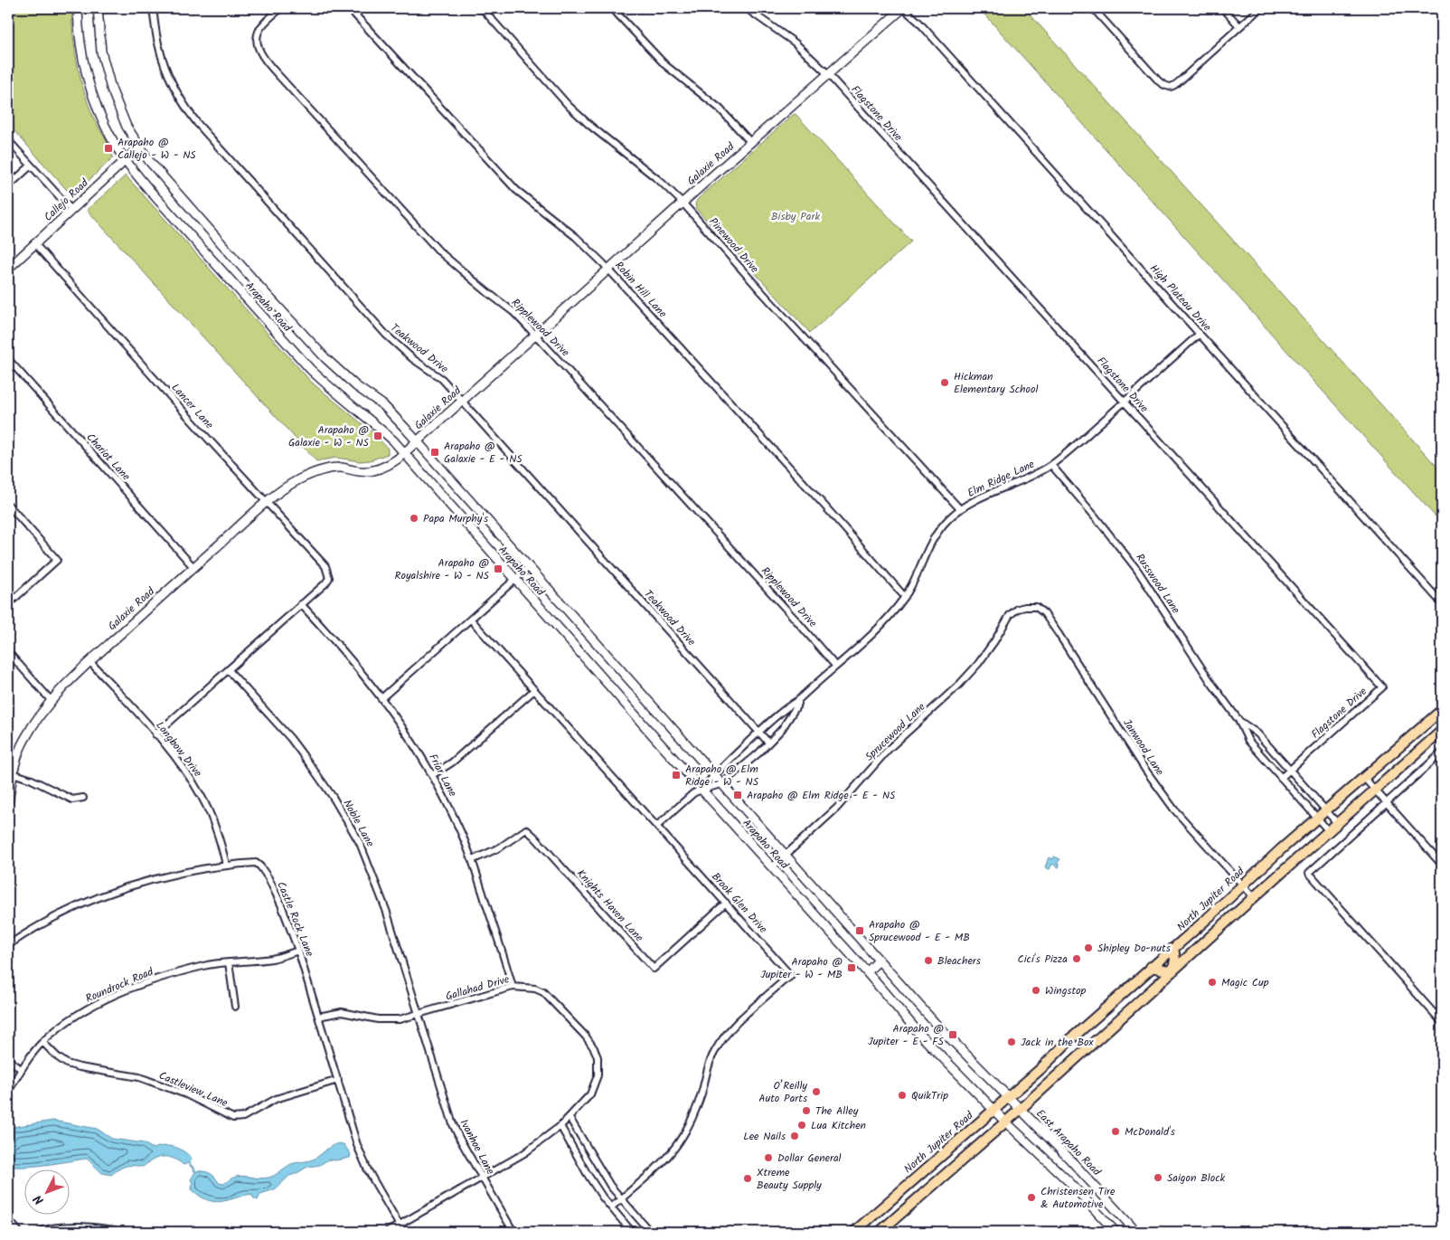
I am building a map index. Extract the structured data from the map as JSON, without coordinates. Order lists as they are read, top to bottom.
{
  "streets": {
    "main road": [
      "Galaxie Road",
      "Callejo Road",
      "Arapaho Road",
      "North Jupiter Road",
      "East Arapaho Road"
    ],
    "street": [
      "Flagstone Drive",
      "Pinewood Drive",
      "Robin Hill Lane",
      "High Plateau Drive",
      "Ripplewood Drive",
      "Teakwood Drive",
      "Lancer Lane",
      "Chariot Lane",
      "Elm Ridge Lane",
      "Russwood Lane",
      "Sprucewood Lane",
      "Janwood Lane",
      "Longbow Drive",
      "Friar Lane",
      "Noble Lane",
      "Brook Glen Drive",
      "Knights Haven Lane",
      "Castle Rock Lane",
      "Roundrock Road",
      "Gallahad Drive",
      "Castleview Lane",
      "Ivanhoe Lane"
    ]
  },
  "crossings": [
    ["Flagstone Drive", "Galaxie Road"],
    ["Flagstone Drive", "Elm Ridge Lane"],
    ["Flagstone Drive", "Russwood Lane"],
    ["Galaxie Road", "Pinewood Drive"],
    ["Galaxie Road", "Robin Hill Lane"],
    ["Galaxie Road", "High Plateau Drive"],
    ["Galaxie Road", "Arapaho Road"],
    ["Galaxie Road", "Ripplewood Drive"],
    ["Galaxie Road", "Teakwood Drive"],
    ["Galaxie Road", "Lancer Lane"],
    ["Galaxie Road", "Chariot Lane"],
    ["Galaxie Road", "Longbow Drive"],
    ["Callejo Road", "Arapaho Road"],
    ["Callejo Road", "Lancer Lane"],
    ["Pinewood Drive", "Elm Ridge Lane"],
    ["Robin Hill Lane", "Elm Ridge Lane"],
    ["High Plateau Drive", "Elm Ridge Lane"],
    ["Arapaho Road", "Elm Ridge Lane"],
    ["Arapaho Road", "Sprucewood Lane"],
    ["Arapaho Road", "North Jupiter Road"],
    ["Arapaho Road", "East Arapaho Road"],
    ["Ripplewood Drive", "Elm Ridge Lane"],
    ["Teakwood Drive", "Elm Ridge Lane"],
    ["Lancer Lane", "Friar Lane"],
    ["Elm Ridge Lane", "Russwood Lane"],
    ["Elm Ridge Lane", "Brook Glen Drive"],
    ["Russwood Lane", "North Jupiter Road"],
    ["Sprucewood Lane", "Janwood Lane"],
    ["Janwood Lane", "North Jupiter Road"],
    ["Longbow Drive", "Castle Rock Lane"],
    ["Friar Lane", "Knights Haven Lane"],
    ["Friar Lane", "Gallahad Drive"],
    ["Noble Lane", "Gallahad Drive"],
    ["Noble Lane", "Ivanhoe Lane"],
    ["Brook Glen Drive", "Knights Haven Lane"],
    ["Castle Rock Lane", "Roundrock Road"],
    ["Castle Rock Lane", "Gallahad Drive"],
    ["Castle Rock Lane", "Castleview Lane"],
    ["Roundrock Road", "Castleview Lane"],
    ["Gallahad Drive", "Ivanhoe Lane"]
  ],
  "parks": ["Bisby Park"],
  "places": {
    "transit": [
      "Arapaho @ Callejo - W - NS",
      "Arapaho @ Galaxie - W - NS",
      "Arapaho @ Galaxie - E - NS",
      "Arapaho @ Royalshire - W - NS",
      "Arapaho @ Elm Ridge - W - NS",
      "Arapaho @ Elm Ridge - E - NS",
      "Arapaho @ Sprucewood - E - MB",
      "Arapaho @ Jupiter - W - MB",
      "Arapaho @ Jupiter - E - FS"
    ],
    "other": [
      "Hickman Elementary School",
      "Papa Murphy's",
      "Shipley Do-nuts",
      "Cici's Pizza",
      "Bleachers",
      "Magic Cup",
      "Wingstop",
      "Jack in the Box",
      "O’Reilly Auto Parts",
      "QuikTrip",
      "The Alley",
      "Lua Kitchen",
      "McDonald's",
      "Lee Nails",
      "Dollar General",
      "Saigon Block",
      "Xtreme Beauty Supply",
      "Christensen Tire & Automotive"
    ]
  },
  "north": "bottom left"
}
